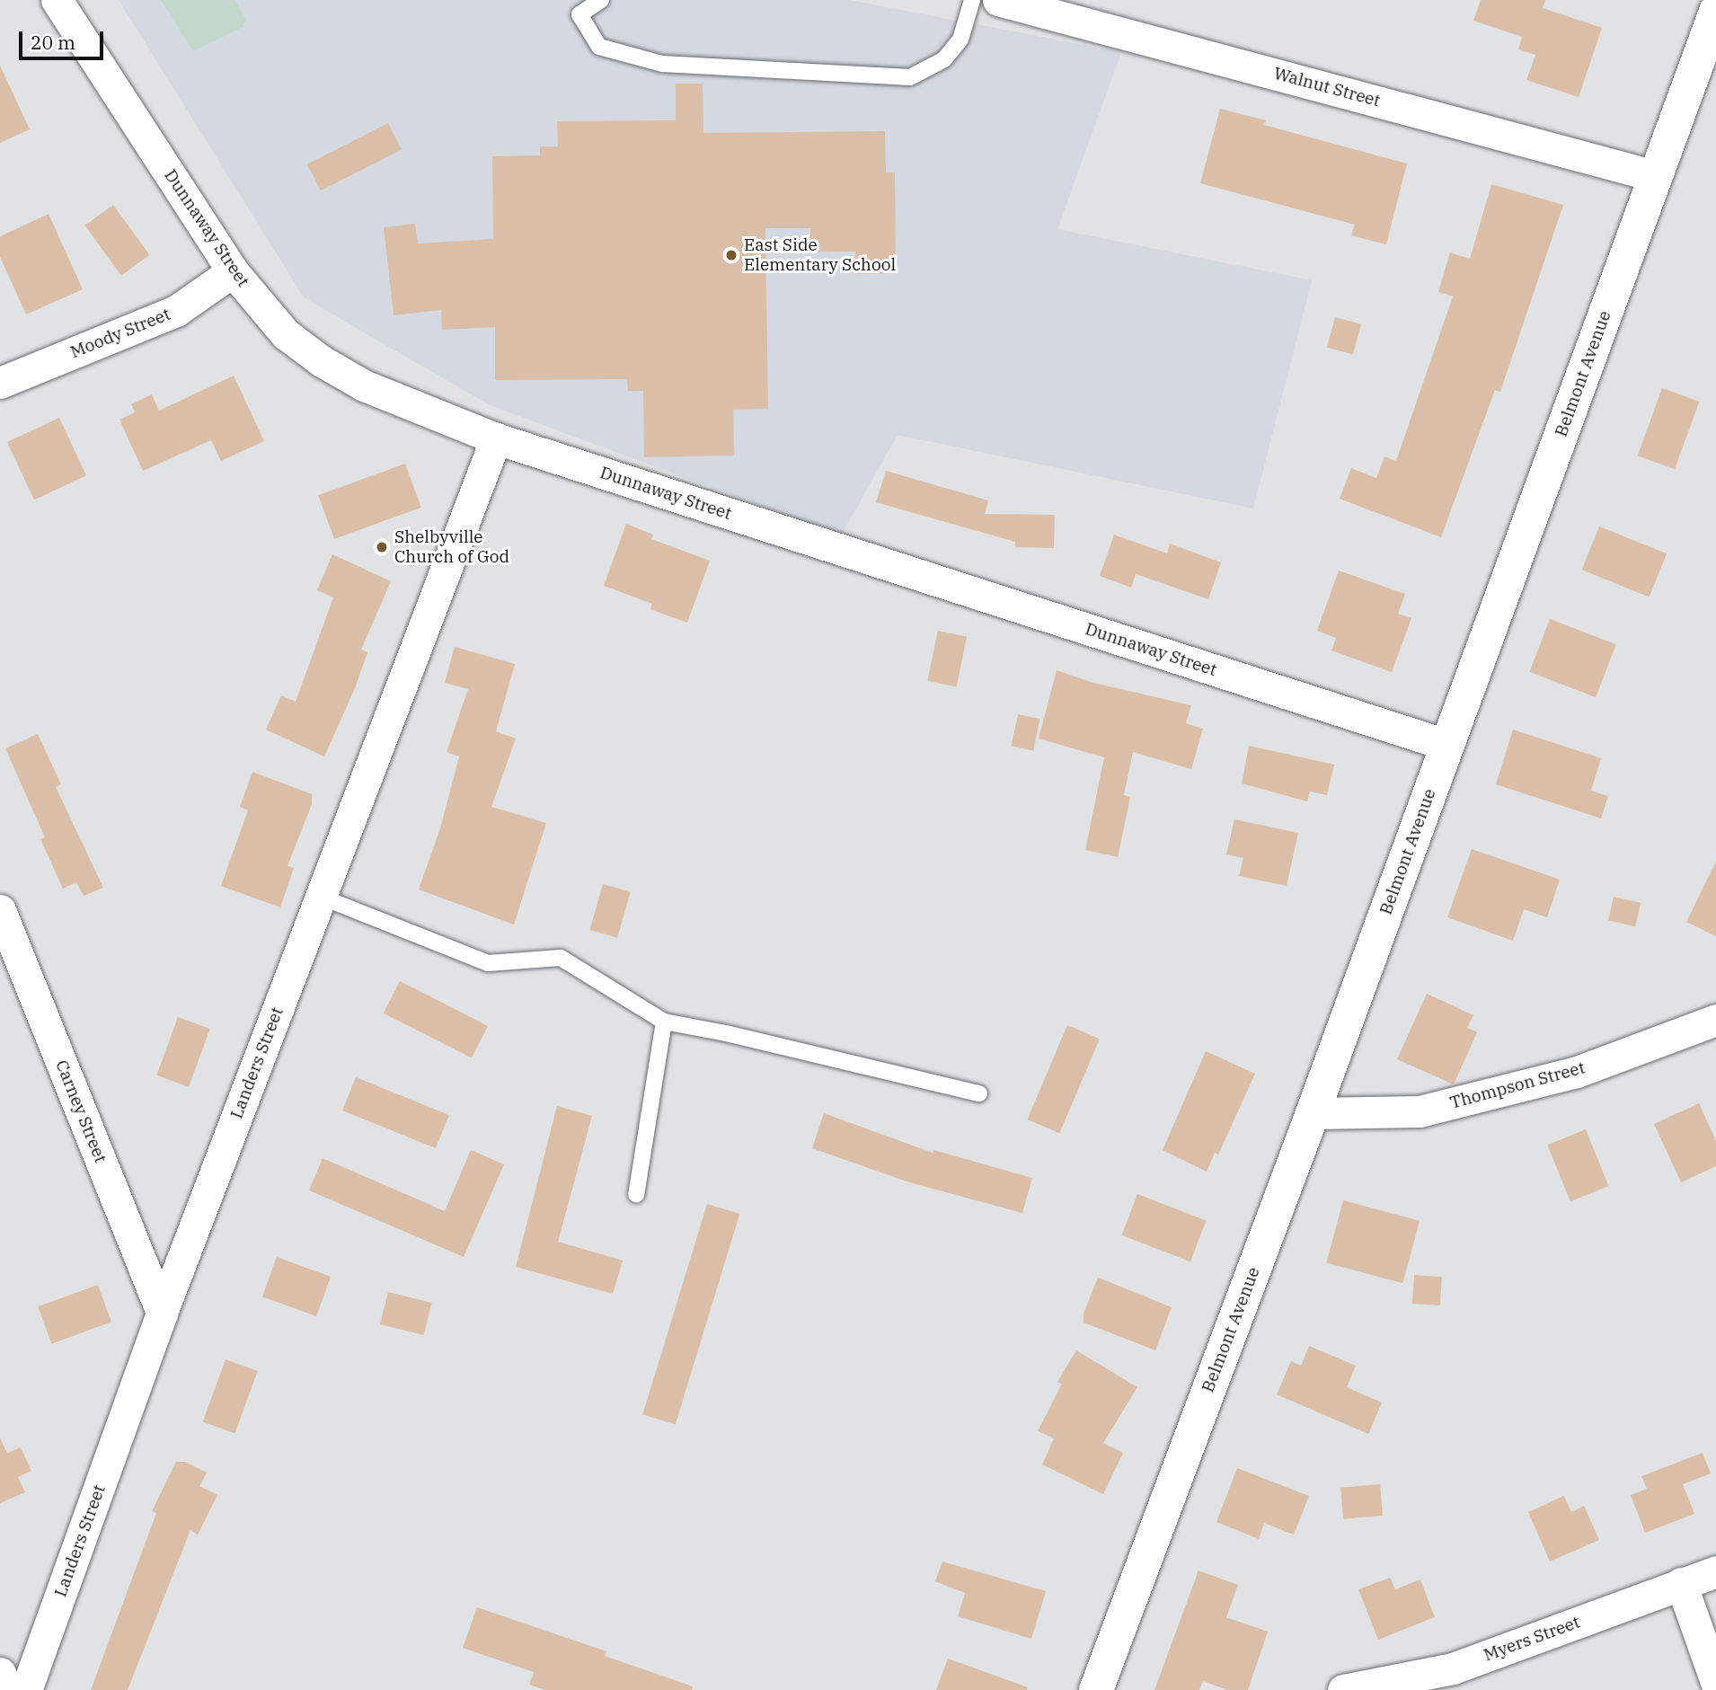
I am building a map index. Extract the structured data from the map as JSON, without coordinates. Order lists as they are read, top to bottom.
{
  "streets": {
    "main road": ["Belmont Avenue"],
    "street": [
      "Walnut Street",
      "Dunnaway Street",
      "Moody Street",
      "Landers Street",
      "Thompson Street",
      "Carney Street",
      "Myers Street"
    ]
  },
  "crossings": [
    ["Walnut Street", "Belmont Avenue"],
    ["Dunnaway Street", "Moody Street"],
    ["Dunnaway Street", "Belmont Avenue"],
    ["Dunnaway Street", "Landers Street"],
    ["Belmont Avenue", "Thompson Street"],
    ["Landers Street", "Carney Street"]
  ],
  "places": ["East Side Elementary School", "Shelbyville Church of God"],
  "scale_bar": "20 m"
}
